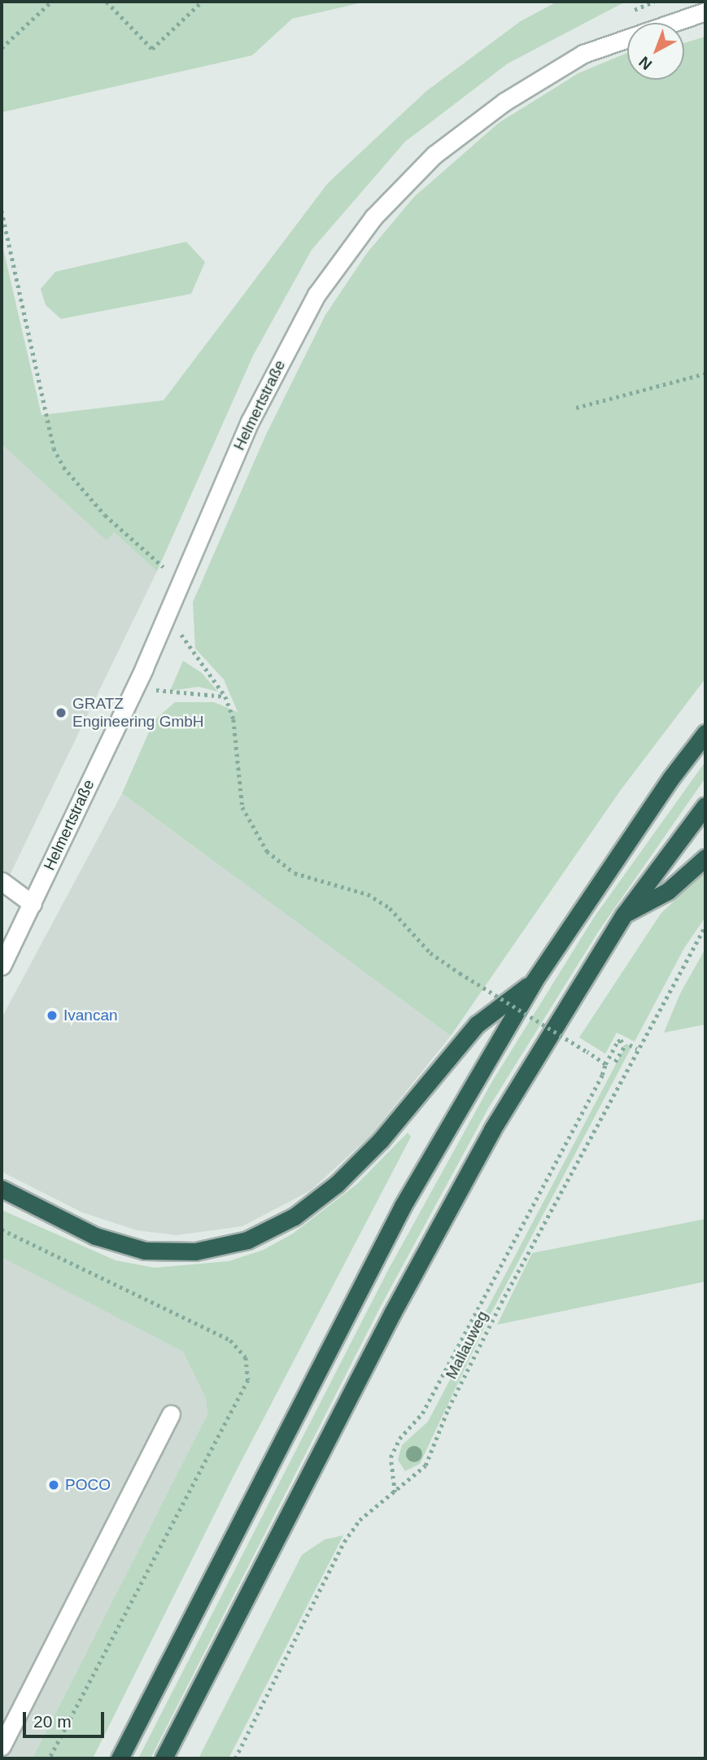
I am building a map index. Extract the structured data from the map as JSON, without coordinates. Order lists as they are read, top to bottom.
{
  "streets": {
    "street": ["Helmertstraße"],
    "path": ["Mallauweg"]
  },
  "places": ["GRATZ Engineering GmbH", "Ivancan", "POCO"],
  "scale_bar": "20 m",
  "north": "bottom left"
}
